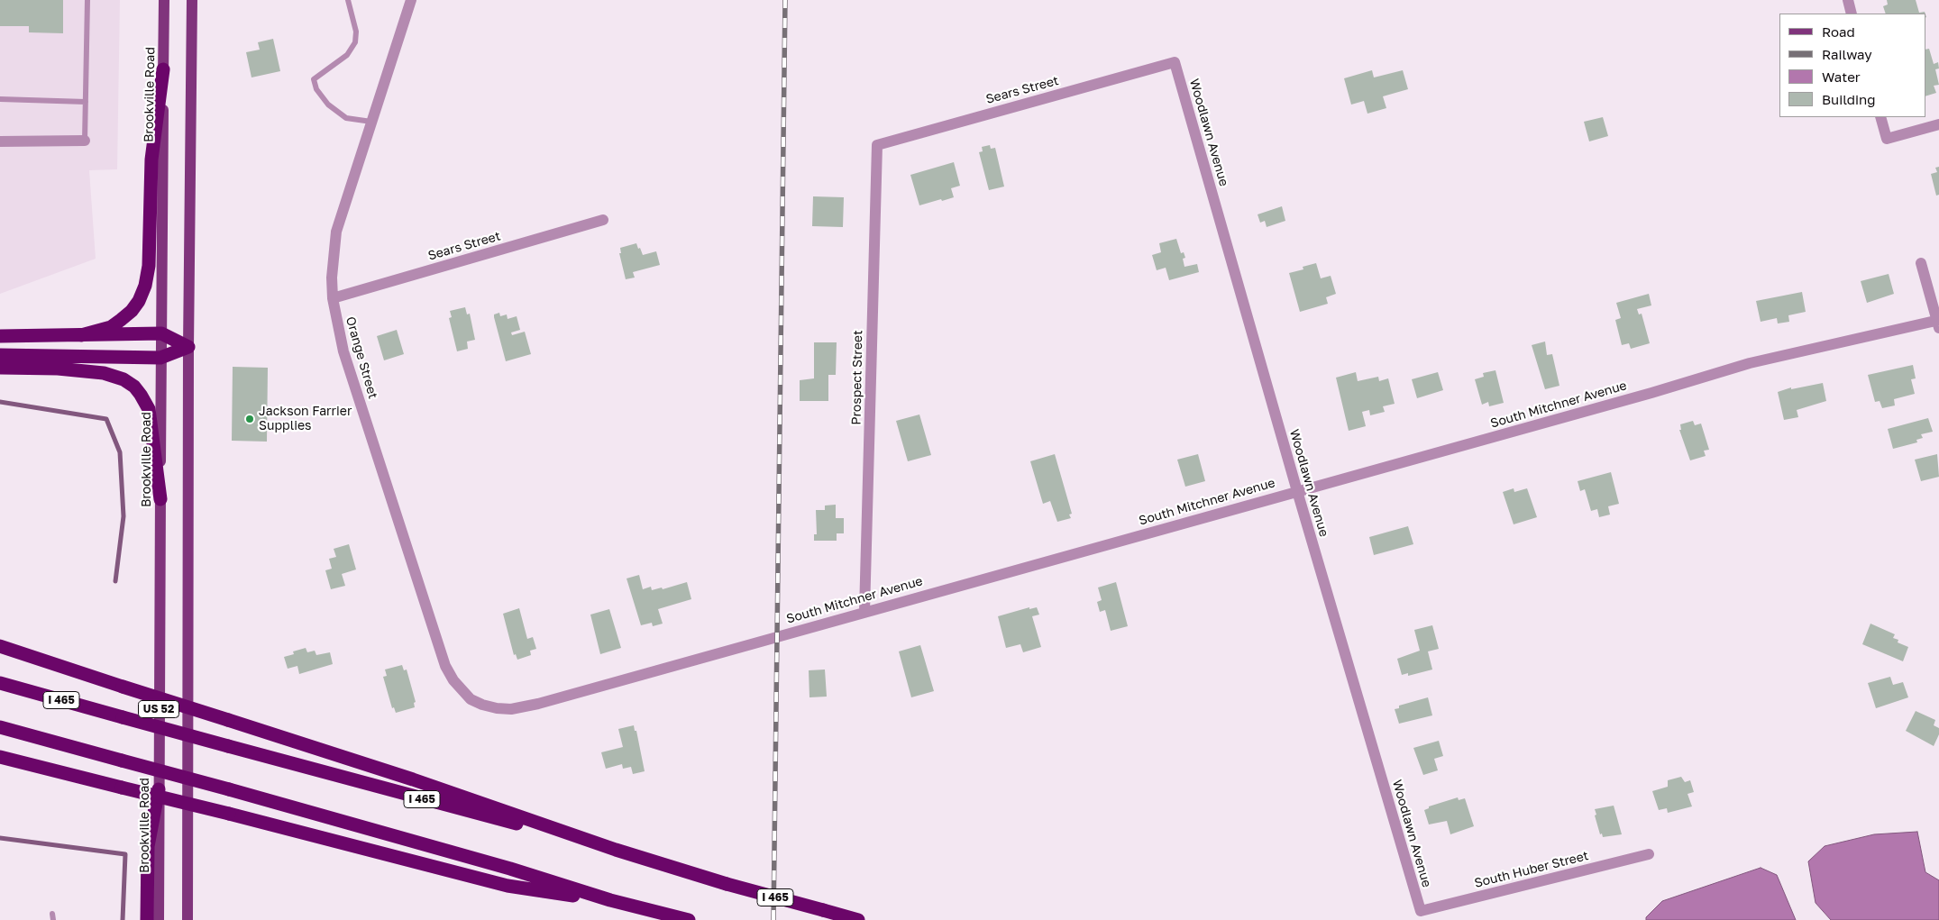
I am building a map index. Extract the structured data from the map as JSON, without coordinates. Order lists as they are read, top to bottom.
{
  "streets": {
    "highway": ["I 465", "US 52"],
    "main road": ["Brookville Road"],
    "street": [
      "Sears Street",
      "Woodlawn Avenue",
      "Orange Street",
      "Prospect Street",
      "South Mitchner Avenue",
      "South Huber Street"
    ]
  },
  "crossings": [
    ["Sears Street", "Woodlawn Avenue"],
    ["Sears Street", "Orange Street"],
    ["Sears Street", "Prospect Street"],
    ["Brookville Road", "US 52"],
    ["Woodlawn Avenue", "South Mitchner Avenue"],
    ["Woodlawn Avenue", "South Huber Street"],
    ["Orange Street", "South Mitchner Avenue"],
    ["Prospect Street", "South Mitchner Avenue"],
    ["I 465", "US 52"]
  ],
  "places": ["Jackson Farrier Supplies"],
  "legend": [
    "Road",
    "Railway",
    "Water",
    "Building"
  ]
}
